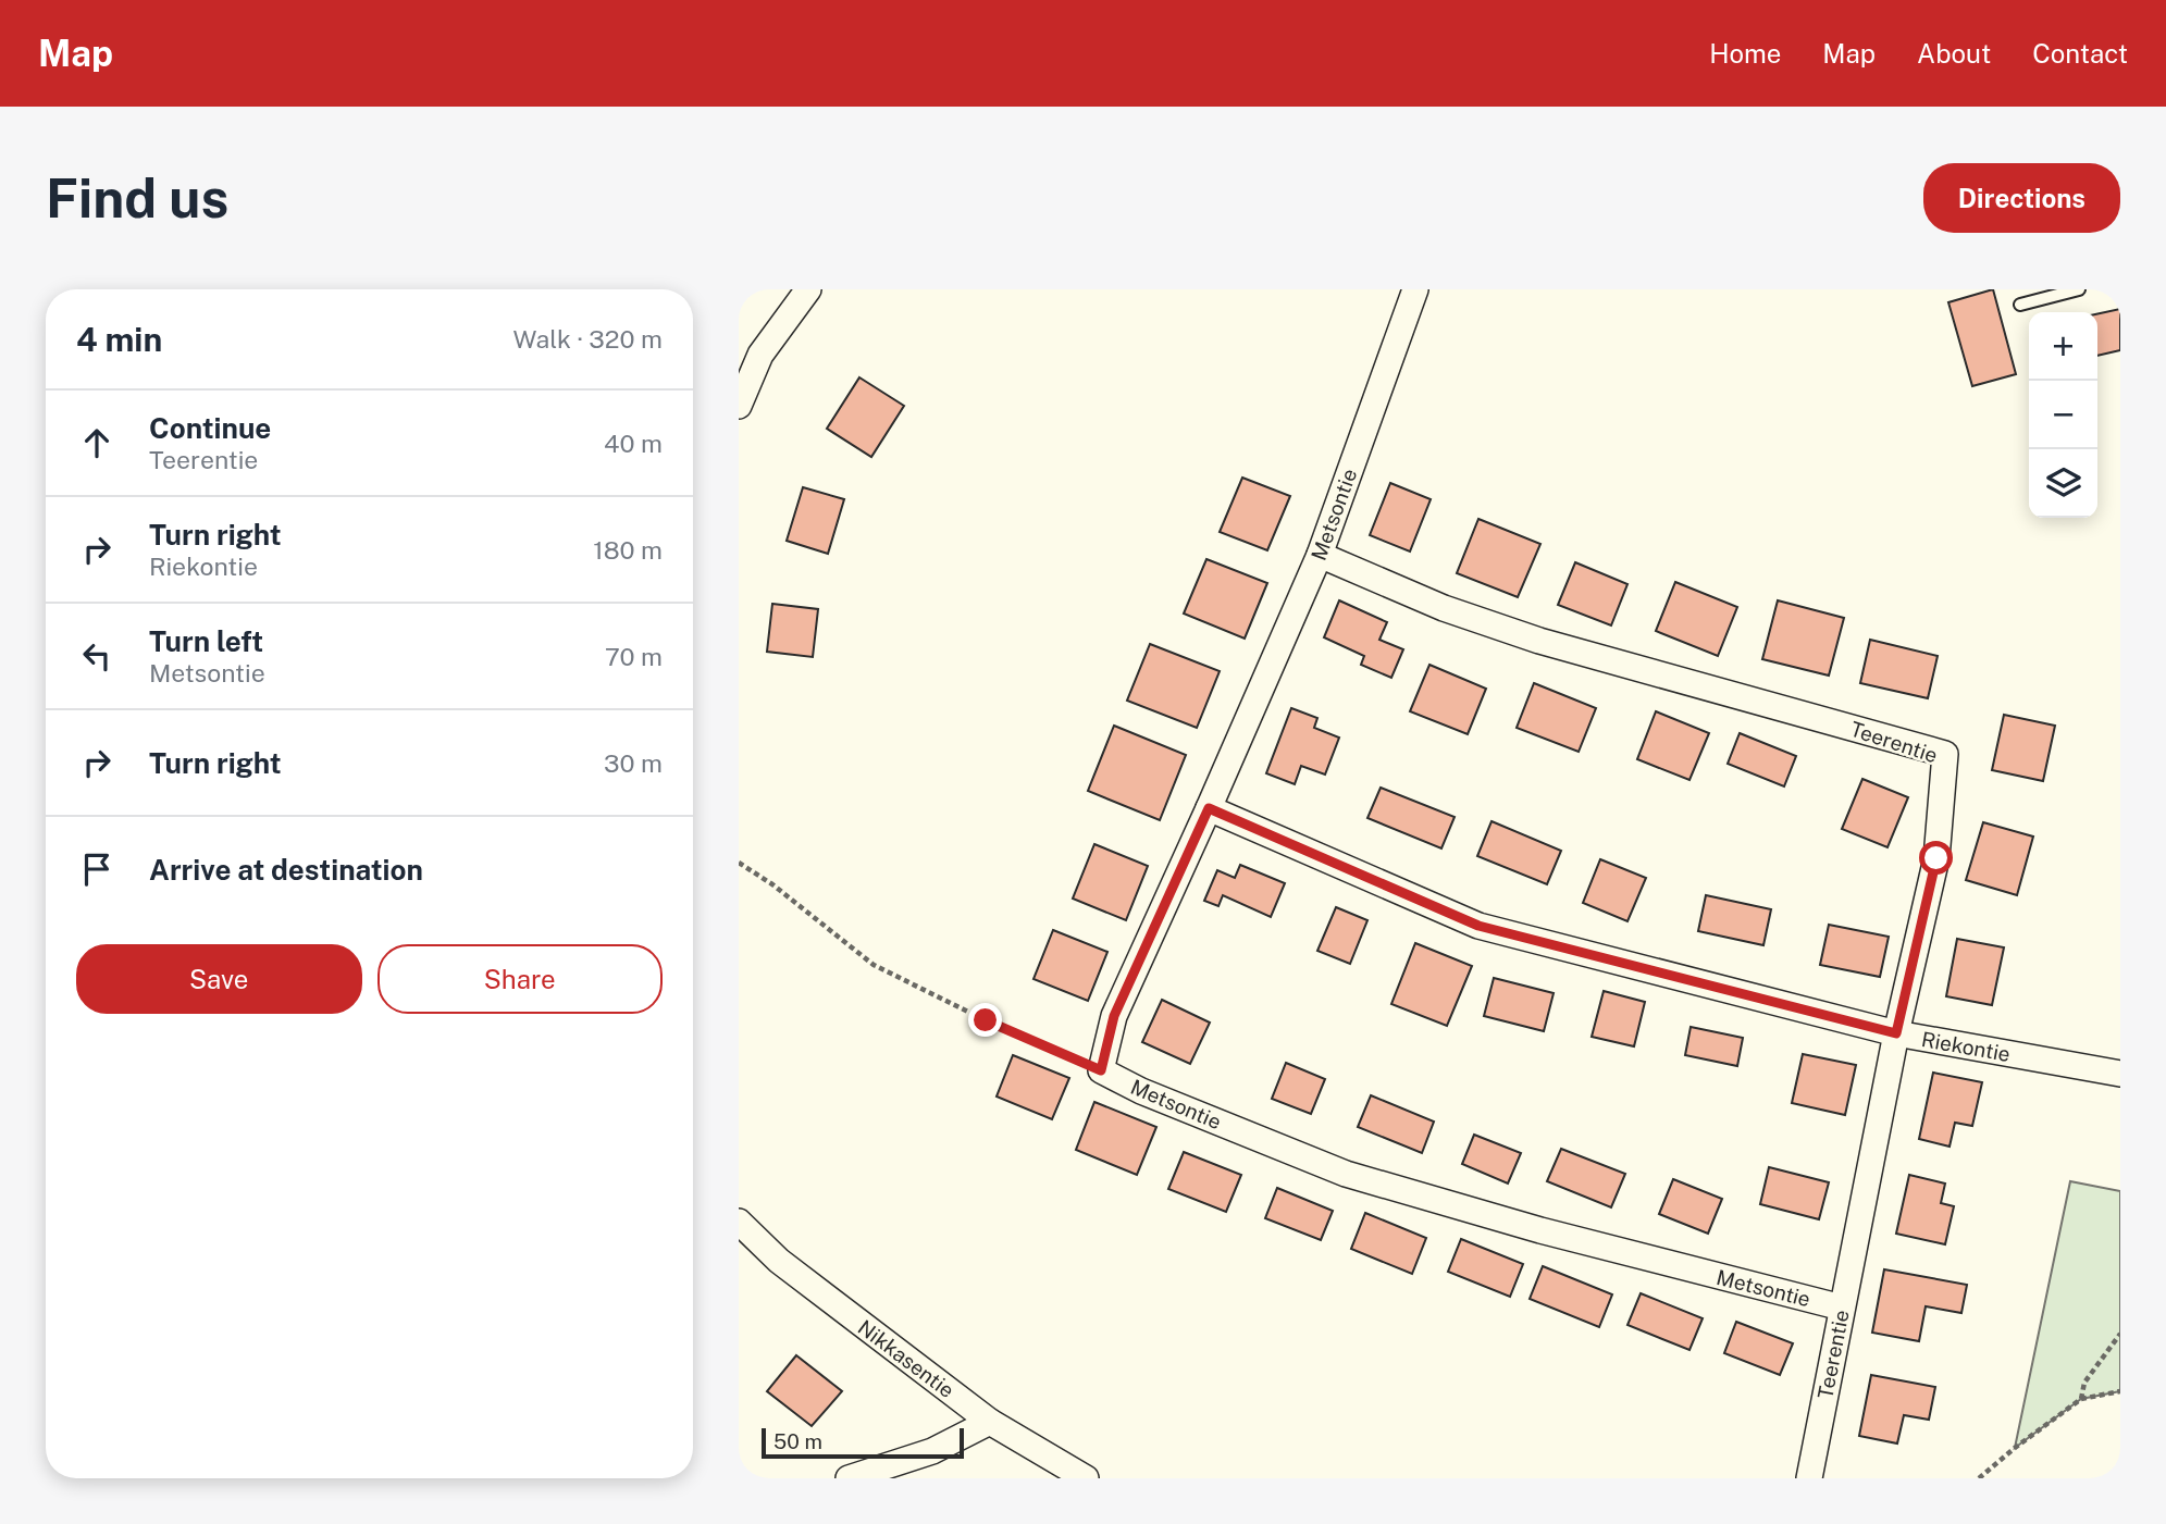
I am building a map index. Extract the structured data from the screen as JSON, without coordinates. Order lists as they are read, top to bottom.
{
  "streets": {
    "street": [
      "Metsontie",
      "Teerentie",
      "Riekontie",
      "Nikkasentie"
    ]
  },
  "crossings": [
    ["Metsontie", "Teerentie"],
    ["Metsontie", "Riekontie"],
    ["Teerentie", "Riekontie"]
  ],
  "scale_bar": "50 m",
  "page": {
    "header": "Map",
    "nav": [
      "Home",
      "Map",
      "About",
      "Contact"
    ],
    "buttons": [
      "Directions",
      ["Save", "Share"]
    ],
    "title": "Find us",
    "heading": ["4 min", "Walk · 320 m"],
    "map_buttons": ["+", "−"],
    "list": [
      ["Continue", "Teerentie", "40 m"],
      ["Turn right", "Riekontie", "180 m"],
      ["Turn left", "Metsontie", "70 m"],
      ["Turn right", "30 m"],
      "Arrive at destination"
    ],
    "scale": "50 m"
  }
}
